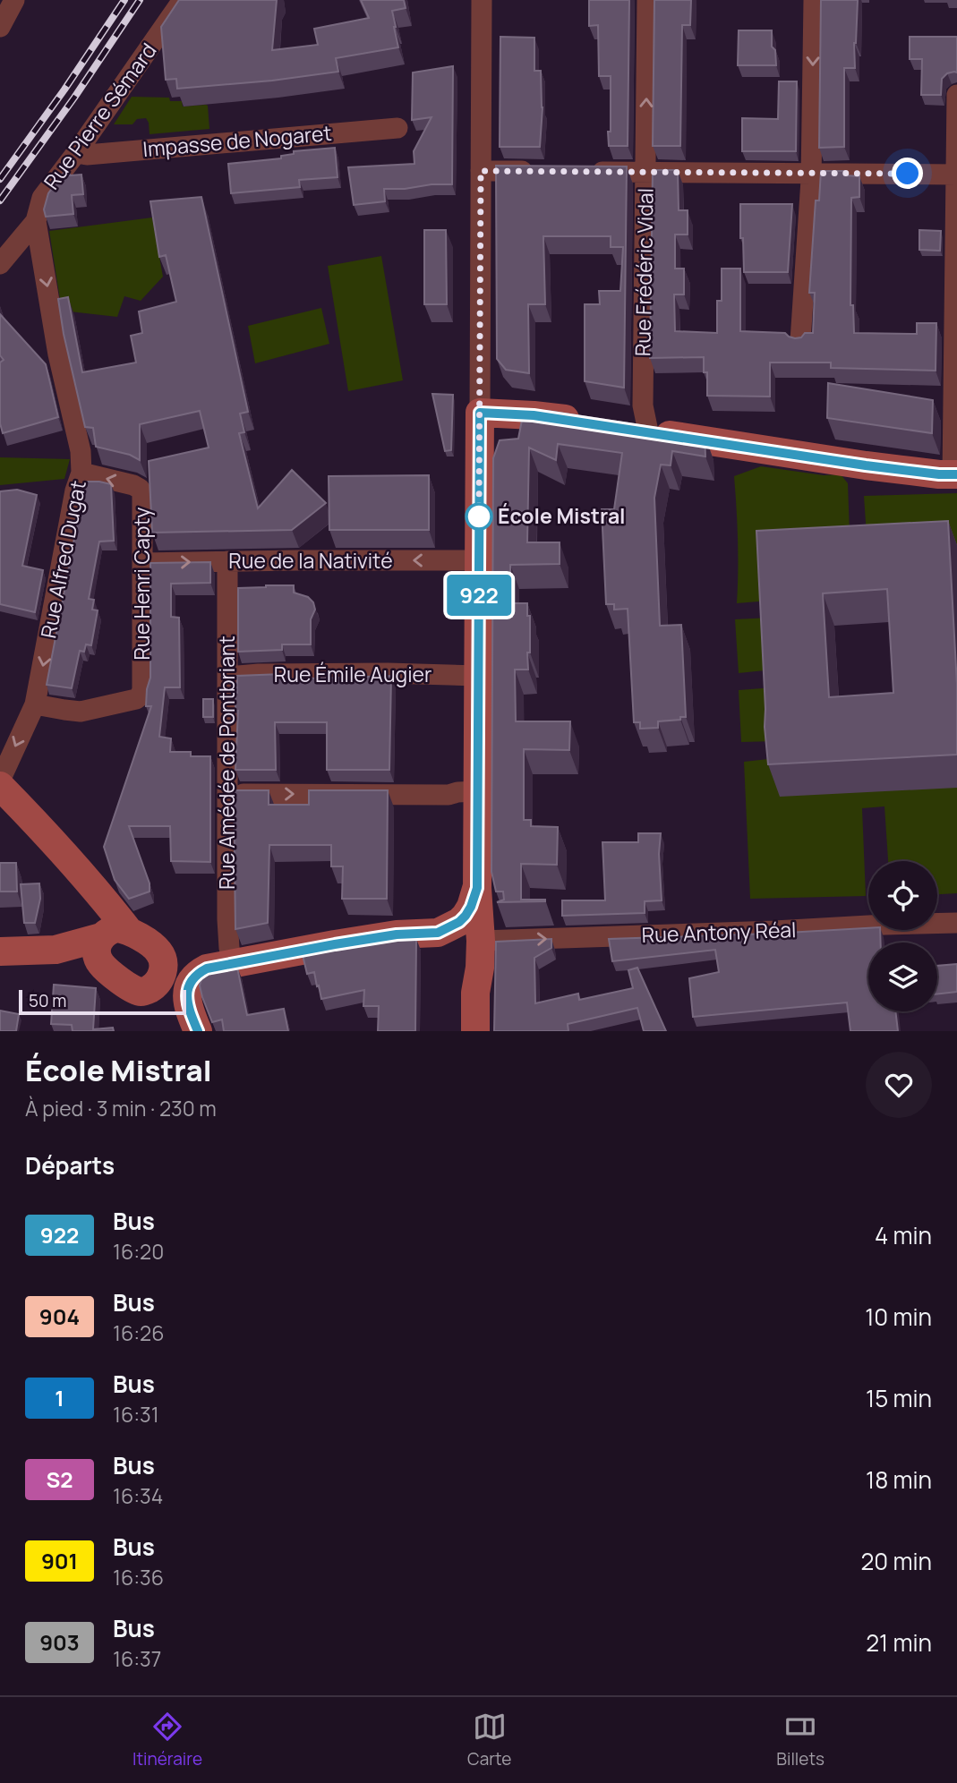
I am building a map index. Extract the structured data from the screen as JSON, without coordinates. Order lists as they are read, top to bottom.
{
  "streets": {
    "street": [
      "Rue Pierre Sémard",
      "Impasse de Nogaret",
      "Rue Frédéric Vidal",
      "Rue Alfred Dugat",
      "Rue de la Nativité",
      "Rue Henri Capty",
      "Rue Émile Augier",
      "Rue Amédée de Pontbriant",
      "Rue Antony Réal"
    ]
  },
  "crossings": [
    ["Rue Pierre Sémard", "Impasse de Nogaret"],
    ["Rue Pierre Sémard", "Rue Alfred Dugat"],
    ["Rue Alfred Dugat", "Rue Henri Capty"],
    ["Rue de la Nativité", "Rue Henri Capty"],
    ["Rue de la Nativité", "Rue Amédée de Pontbriant"],
    ["Rue Émile Augier", "Rue Amédée de Pontbriant"]
  ],
  "one_way": ["Rue Alfred Dugat", "Rue Antony Réal"],
  "places": ["École Mistral"],
  "lines": ["bus line 922"],
  "scale_bar": "50 m",
  "page": {
    "on_map": "922",
    "scale": "50 m",
    "heading": [
      ["École Mistral", "À pied · 3 min · 230 m"],
      "Départs"
    ],
    "list": [
      {
        "mark": "922",
        "name": "Bus",
        "note": "16:20",
        "value": "4 min"
      },
      {
        "mark": "904",
        "name": "Bus",
        "note": "16:26",
        "value": "10 min"
      },
      {
        "mark": "1",
        "name": "Bus",
        "note": "16:31",
        "value": "15 min"
      },
      {
        "mark": "S2",
        "name": "Bus",
        "note": "16:34",
        "value": "18 min"
      },
      {
        "mark": "901",
        "name": "Bus",
        "note": "16:36",
        "value": "20 min"
      },
      {
        "mark": "903",
        "name": "Bus",
        "note": "16:37",
        "value": "21 min"
      }
    ],
    "tabs": ["Itinéraire", "Carte", "Billets"]
  }
}
